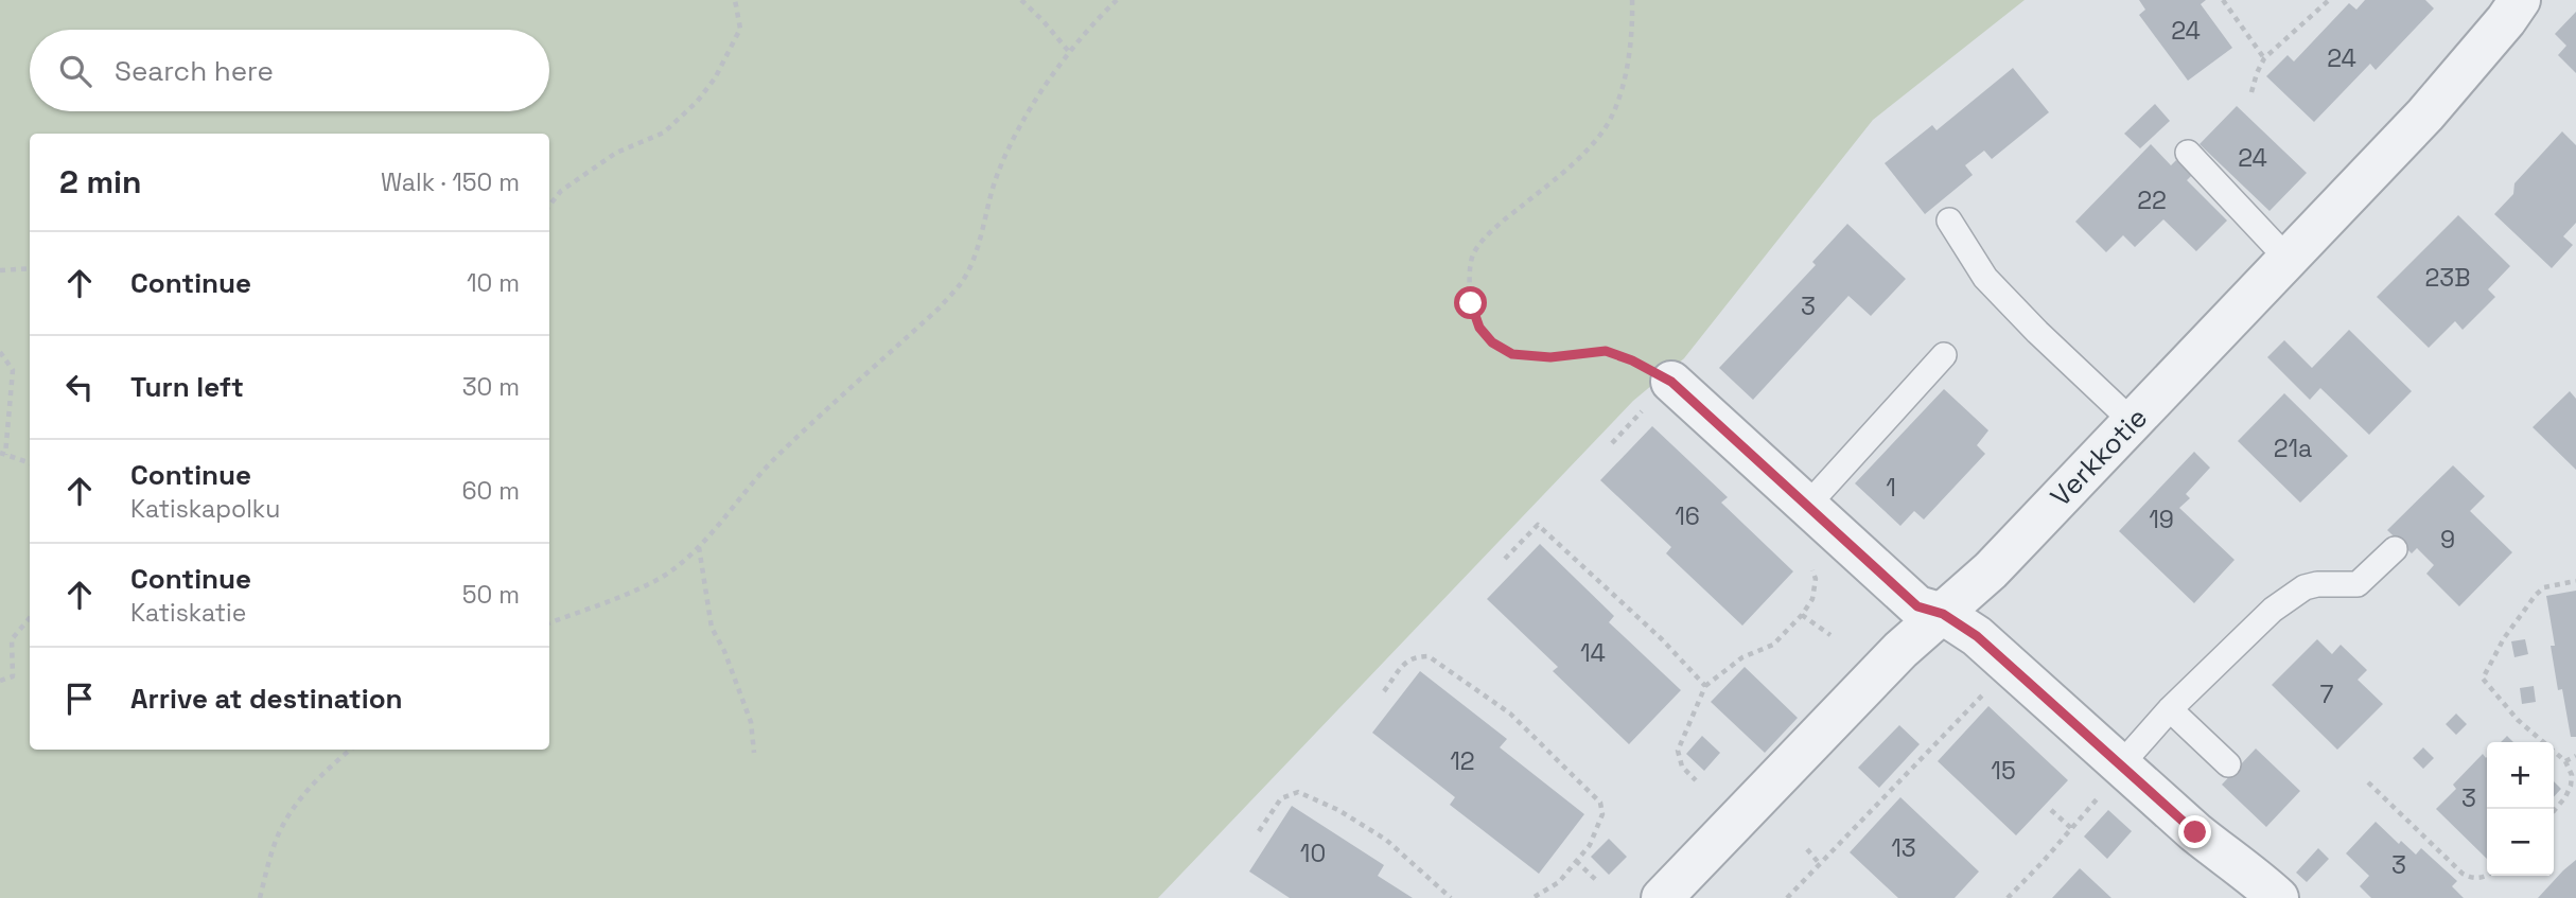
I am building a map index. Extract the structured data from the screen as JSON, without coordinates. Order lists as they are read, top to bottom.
{
  "streets": {
    "street": ["Verkkotie"]
  },
  "house_numbers": [
    "24",
    "24",
    "24",
    "22",
    "23B",
    "3",
    "21a",
    "1",
    "16",
    "19",
    "9",
    "14",
    "7",
    "12",
    "15",
    "3",
    "13",
    "10",
    "3"
  ],
  "page": {
    "search": "Search here",
    "heading": ["2 min", "Walk · 150 m"],
    "list": [
      ["Continue", "10 m"],
      ["Turn left", "30 m"],
      ["Continue", "Katiskapolku", "60 m"],
      ["Continue", "Katiskatie", "50 m"],
      "Arrive at destination"
    ],
    "map_buttons": ["+", "−"]
  }
}
